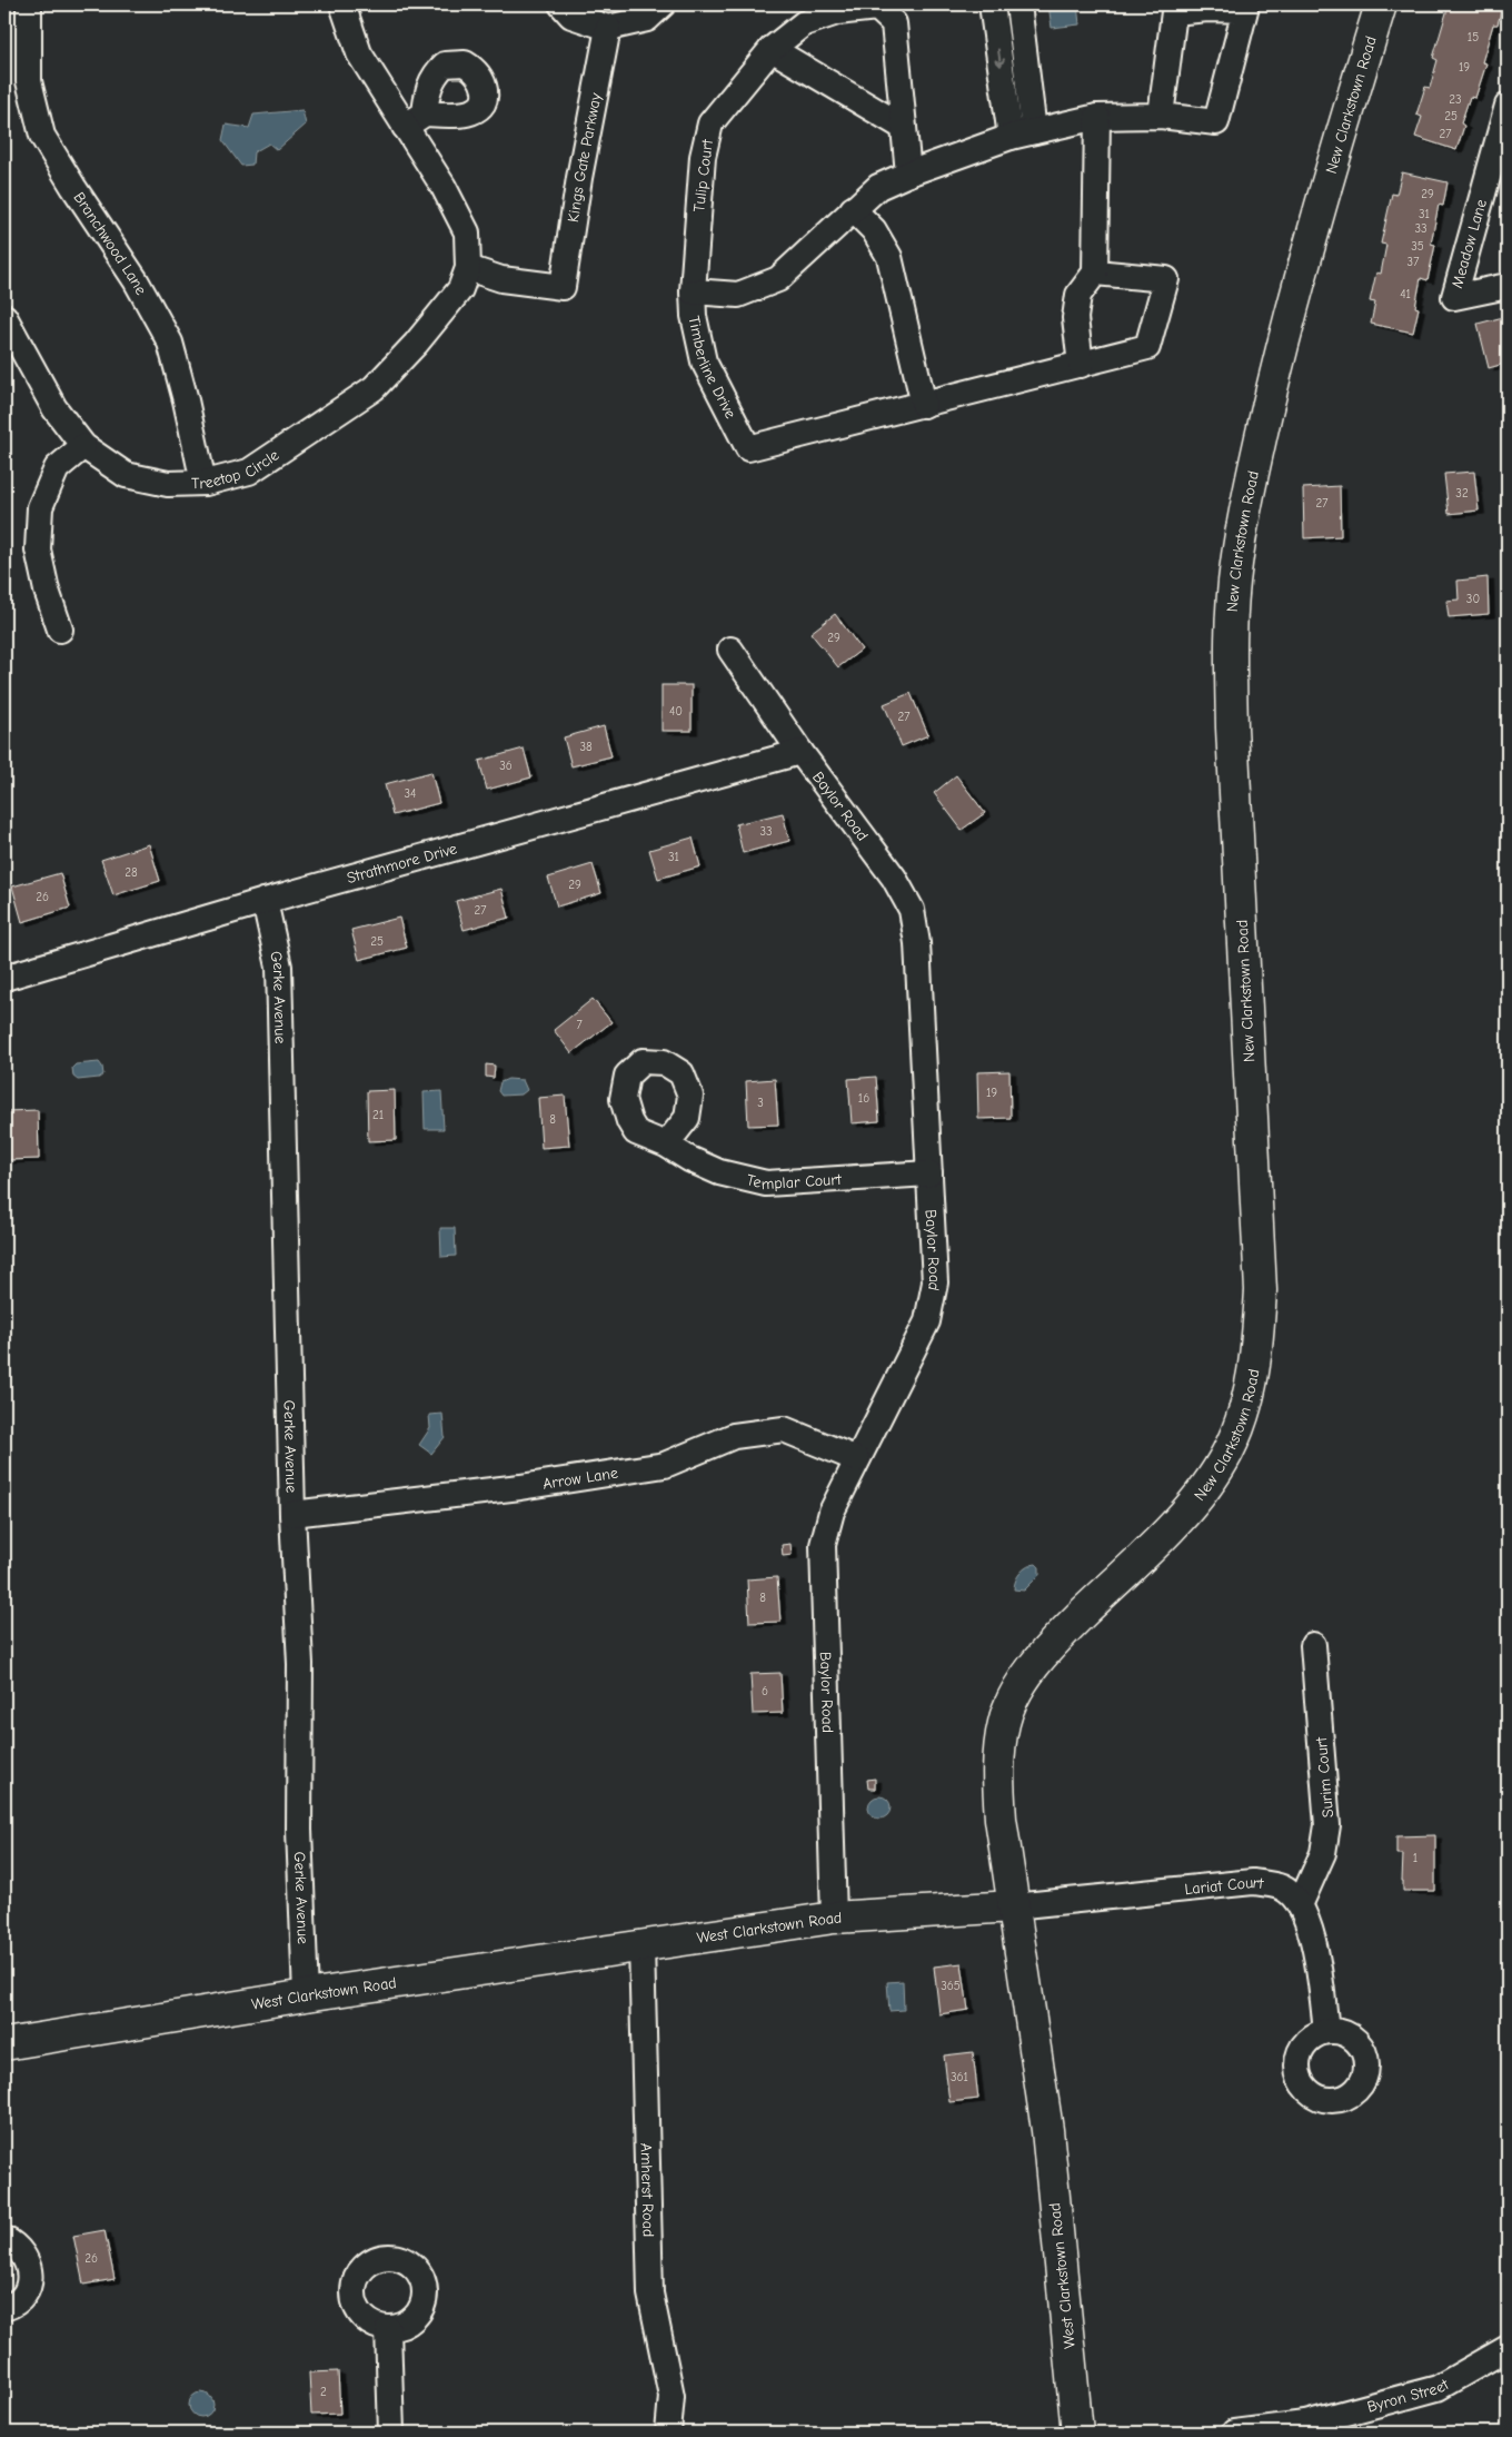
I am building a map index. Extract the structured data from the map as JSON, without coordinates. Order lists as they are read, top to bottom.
{
  "streets": {
    "street": [
      "New Clarkstown Road",
      "Kings Gate Parkway",
      "Tulip Court",
      "Branchwood Lane",
      "Meadow Lane",
      "Timberline Drive",
      "Treetop Circle",
      "Baylor Road",
      "Strathmore Drive",
      "Gerke Avenue",
      "Templar Court",
      "Arrow Lane",
      "Surim Court",
      "Lariat Court",
      "West Clarkstown Road",
      "Amherst Road",
      "Byron Street"
    ]
  },
  "crossings": [
    ["New Clarkstown Road", "Lariat Court"],
    ["New Clarkstown Road", "West Clarkstown Road"],
    ["Kings Gate Parkway", "Treetop Circle"],
    ["Tulip Court", "Timberline Drive"],
    ["Branchwood Lane", "Treetop Circle"],
    ["Baylor Road", "Strathmore Drive"],
    ["Baylor Road", "Templar Court"],
    ["Baylor Road", "Arrow Lane"],
    ["Baylor Road", "West Clarkstown Road"],
    ["Strathmore Drive", "Gerke Avenue"],
    ["Gerke Avenue", "Arrow Lane"],
    ["Gerke Avenue", "West Clarkstown Road"],
    ["Surim Court", "Lariat Court"],
    ["Lariat Court", "West Clarkstown Road"],
    ["West Clarkstown Road", "Amherst Road"]
  ],
  "house_numbers": [
    "15",
    "19",
    "23",
    "25",
    "27",
    "29",
    "31",
    "33",
    "35",
    "37",
    "41",
    "32",
    "27",
    "30",
    "29",
    "40",
    "27",
    "38",
    "36",
    "34",
    "33",
    "31",
    "28",
    "29",
    "26",
    "27",
    "25",
    "7",
    "19",
    "16",
    "3",
    "21",
    "8",
    "8",
    "6",
    "1",
    "365",
    "361",
    "26",
    "2"
  ]
}
